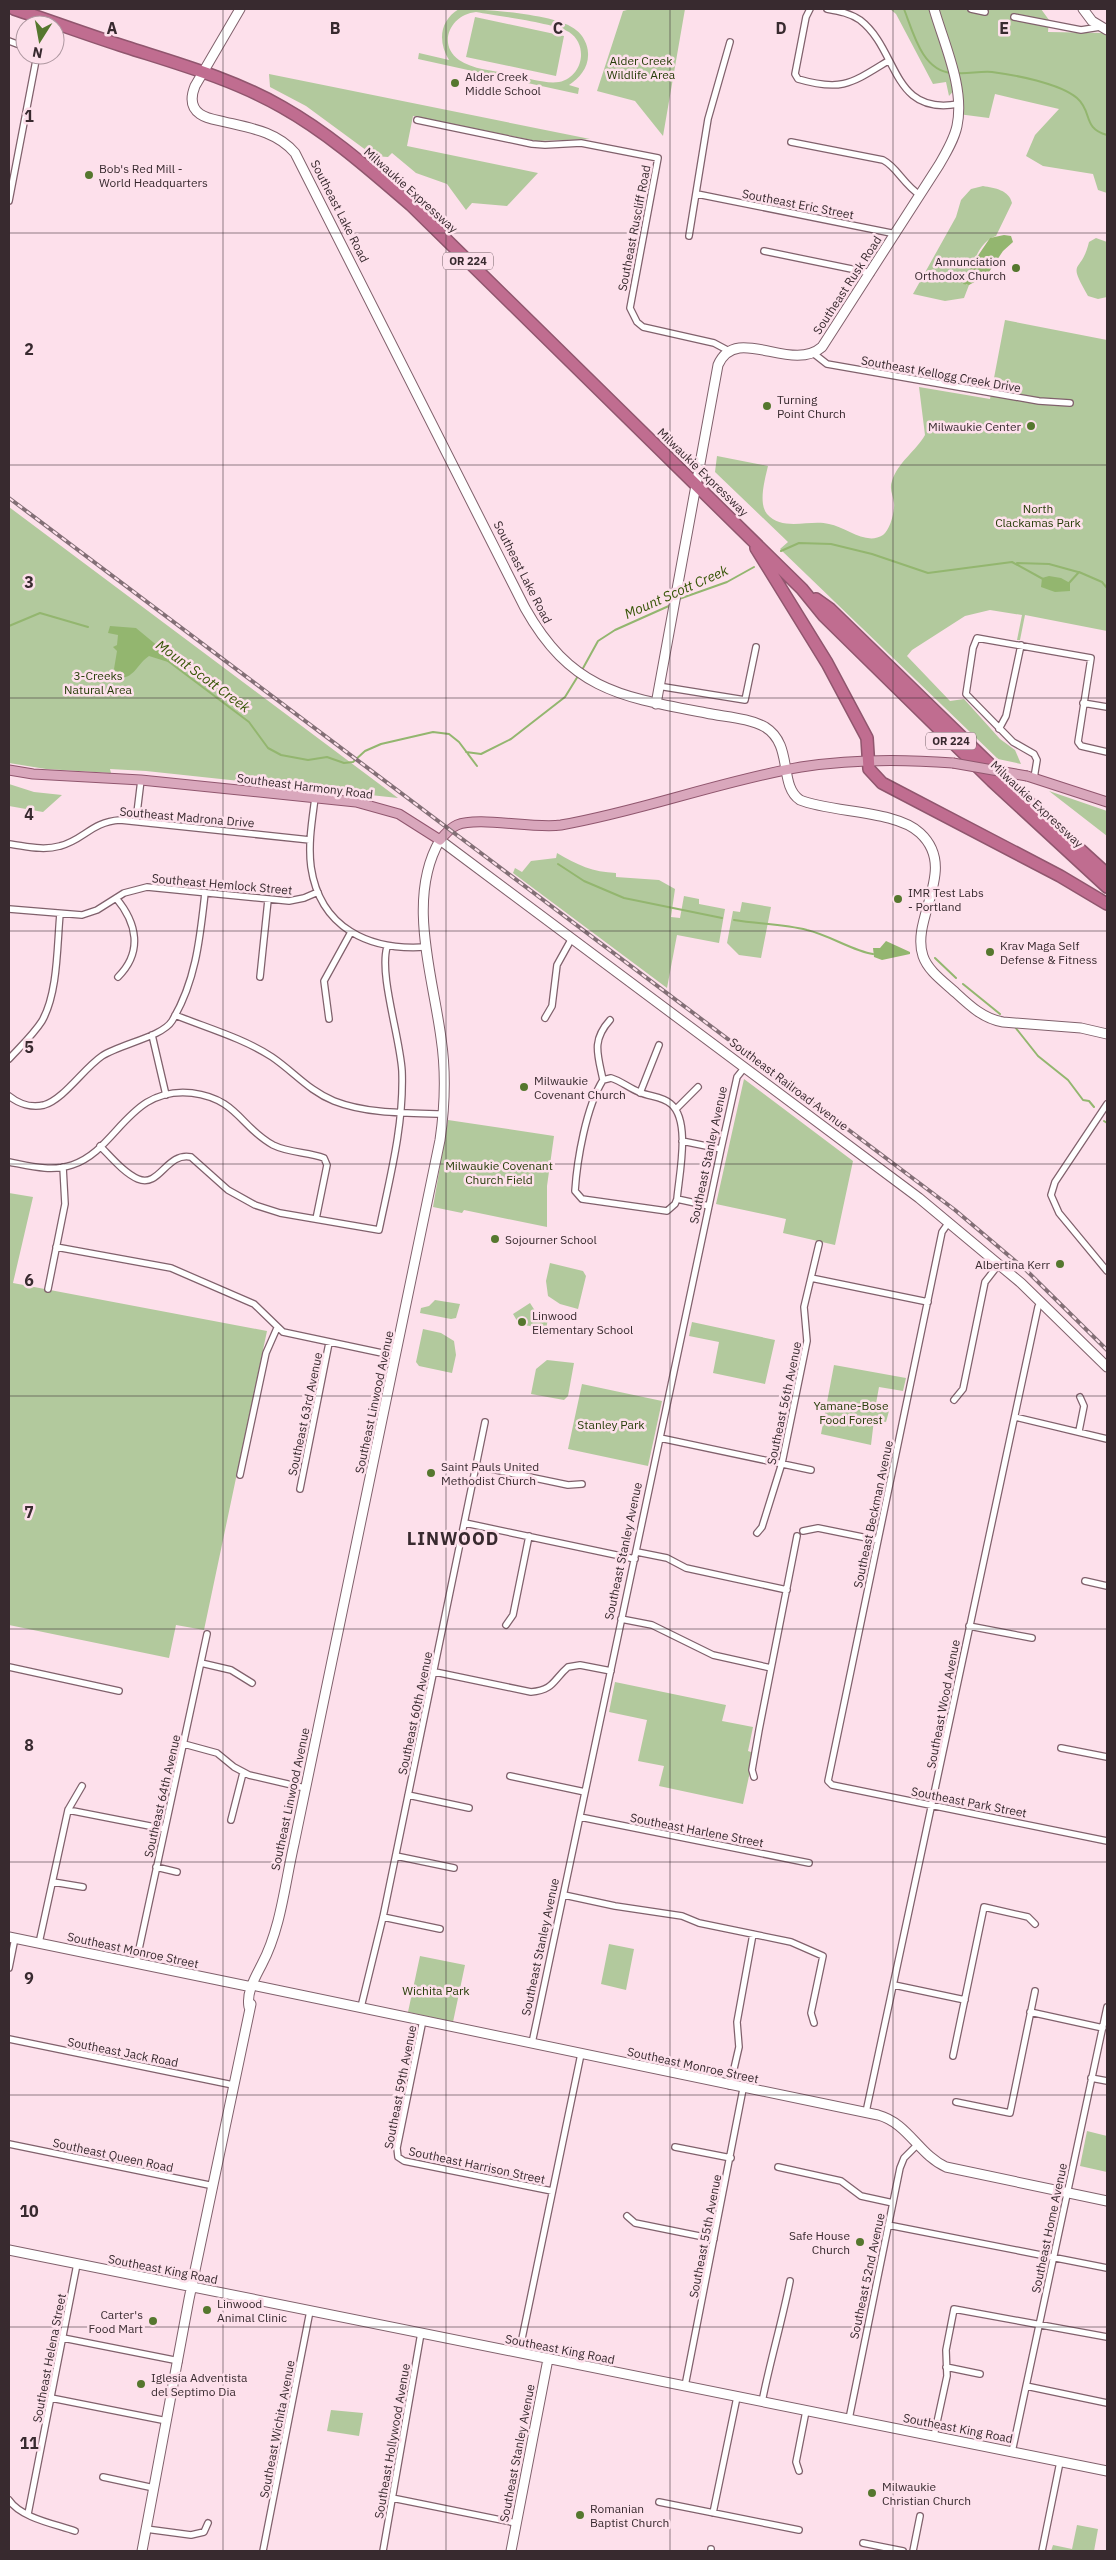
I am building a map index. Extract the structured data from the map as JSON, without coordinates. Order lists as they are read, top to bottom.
{
  "streets": {
    "highway": ["Milwaukie Expressway", "OR 224"],
    "main road": ["Southeast Harmony Road"],
    "street": [
      "Southeast Eric Street",
      "Southeast Lake Road",
      "Southeast Ruscliff Road",
      "Southeast Rusk Road",
      "Southeast Kellogg Creek Drive",
      "Southeast Madrona Drive",
      "Southeast Hemlock Street",
      "Southeast Railroad Avenue",
      "Southeast Stanley Avenue",
      "Southeast Linwood Avenue",
      "Southeast 56th Avenue",
      "Southeast 63rd Avenue",
      "Southeast Beckman Avenue",
      "Southeast Wood Avenue",
      "Southeast 60th Avenue",
      "Southeast 64th Avenue",
      "Southeast Park Street",
      "Southeast Harlene Street",
      "Southeast Monroe Street",
      "Southeast Jack Road",
      "Southeast 59th Avenue",
      "Southeast Queen Road",
      "Southeast Harrison Street",
      "Southeast Home Avenue",
      "Southeast 55th Avenue",
      "Southeast King Road",
      "Southeast 52nd Avenue",
      "Southeast Helena Street",
      "Southeast Wichita Avenue",
      "Southeast Hollywood Avenue"
    ]
  },
  "crossings": [
    ["Milwaukie Expressway", "Southeast Lake Road"],
    ["Southeast Eric Street", "Southeast Rusk Road"],
    ["Southeast Rusk Road", "Southeast Kellogg Creek Drive"],
    ["Southeast Harmony Road", "Southeast Railroad Avenue"],
    ["Southeast Harmony Road", "Southeast Linwood Avenue"],
    ["Southeast Railroad Avenue", "Southeast Stanley Avenue"],
    ["Southeast Railroad Avenue", "Southeast Linwood Avenue"],
    ["Southeast Railroad Avenue", "Southeast Beckman Avenue"],
    ["Southeast Railroad Avenue", "Southeast Wood Avenue"],
    ["Southeast Stanley Avenue", "Southeast Harlene Street"],
    ["Southeast Stanley Avenue", "Southeast Monroe Street"],
    ["Southeast Stanley Avenue", "Southeast King Road"],
    ["Southeast Linwood Avenue", "Southeast Monroe Street"],
    ["Southeast Linwood Avenue", "Southeast Jack Road"],
    ["Southeast Linwood Avenue", "Southeast Queen Road"],
    ["Southeast Linwood Avenue", "Southeast King Road"],
    ["Southeast Beckman Avenue", "Southeast Park Street"],
    ["Southeast Wood Avenue", "Southeast Park Street"],
    ["Southeast Wood Avenue", "Southeast Monroe Street"],
    ["Southeast 60th Avenue", "Southeast Monroe Street"],
    ["Southeast 64th Avenue", "Southeast Monroe Street"],
    ["Southeast Monroe Street", "Southeast 59th Avenue"],
    ["Southeast Monroe Street", "Southeast Home Avenue"],
    ["Southeast Monroe Street", "Southeast 55th Avenue"],
    ["Southeast Monroe Street", "Southeast 52nd Avenue"],
    ["Southeast 59th Avenue", "Southeast Harrison Street"],
    ["Southeast Home Avenue", "Southeast King Road"],
    ["Southeast 55th Avenue", "Southeast King Road"],
    ["Southeast King Road", "Southeast 52nd Avenue"],
    ["Southeast King Road", "Southeast Helena Street"],
    ["Southeast King Road", "Southeast Wichita Avenue"],
    ["Southeast King Road", "Southeast Hollywood Avenue"]
  ],
  "districts": ["LINWOOD"],
  "water": ["Mount Scott Creek"],
  "parks": [
    "Alder Creek Wildlife Area",
    "North Clackamas Park",
    "3-Creeks Natural Area",
    "Milwaukie Covenant Church Field",
    "Yamane-Bose Food Forest",
    "Stanley Park",
    "Wichita Park"
  ],
  "places": [
    "Alder Creek Middle School",
    "Bob's Red Mill - World Headquarters",
    "Annunciation Orthodox Church",
    "Turning Point Church",
    "Milwaukie Center",
    "IMR Test Labs - Portland",
    "Krav Maga Self Defense & Fitness",
    "Milwaukie Covenant Church",
    "Sojourner School",
    "Albertina Kerr",
    "Linwood Elementary School",
    "Saint Pauls United Methodist Church",
    "Safe House Church",
    "Linwood Animal Clinic",
    "Carter's Food Mart",
    "Iglesia Adventista del Septimo Dia",
    "Milwaukie Christian Church",
    "Romanian Baptist Church"
  ],
  "north": "bottom",
  "grid": {
    "columns": [
      "A",
      "B",
      "C",
      "D",
      "E"
    ],
    "rows": [
      "1",
      "2",
      "3",
      "4",
      "5",
      "6",
      "7",
      "8",
      "9",
      "10",
      "11"
    ]
  }
}
